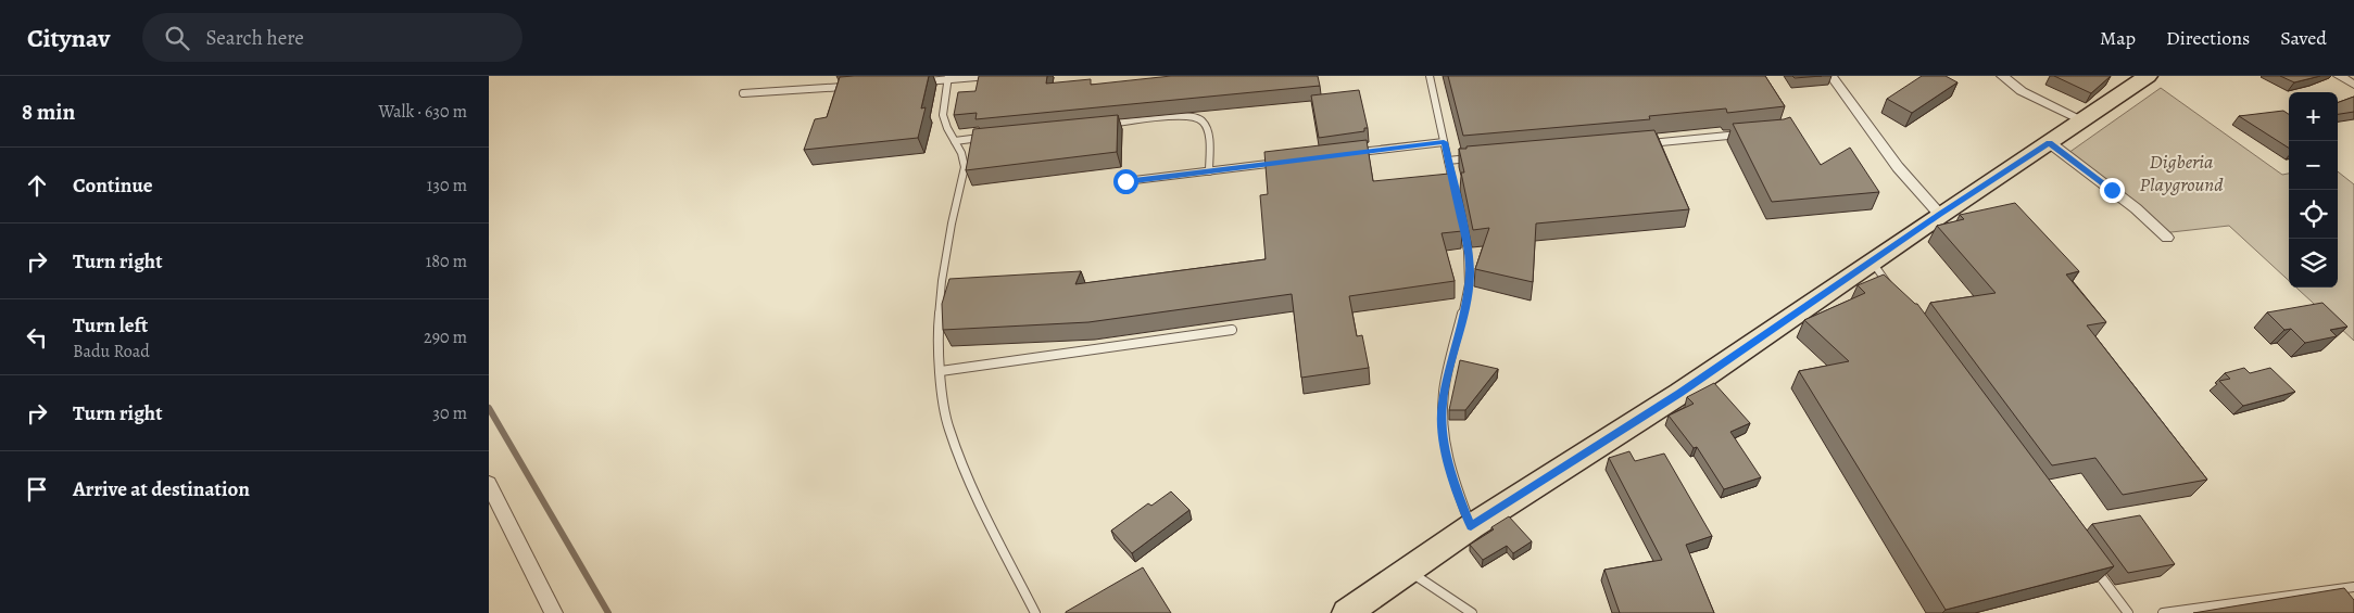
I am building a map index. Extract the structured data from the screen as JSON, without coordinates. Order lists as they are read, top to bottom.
{
  "parks": ["Digberia Playground"],
  "page": {
    "header": "Citynav",
    "search": "Search here",
    "nav": ["Map", "Directions", "Saved"],
    "heading": ["8 min", "Walk · 630 m"],
    "map_buttons": ["+", "−"],
    "list": [
      ["Continue", "130 m"],
      ["Turn right", "180 m"],
      ["Turn left", "Badu Road", "290 m"],
      ["Turn right", "30 m"],
      "Arrive at destination"
    ]
  }
}
